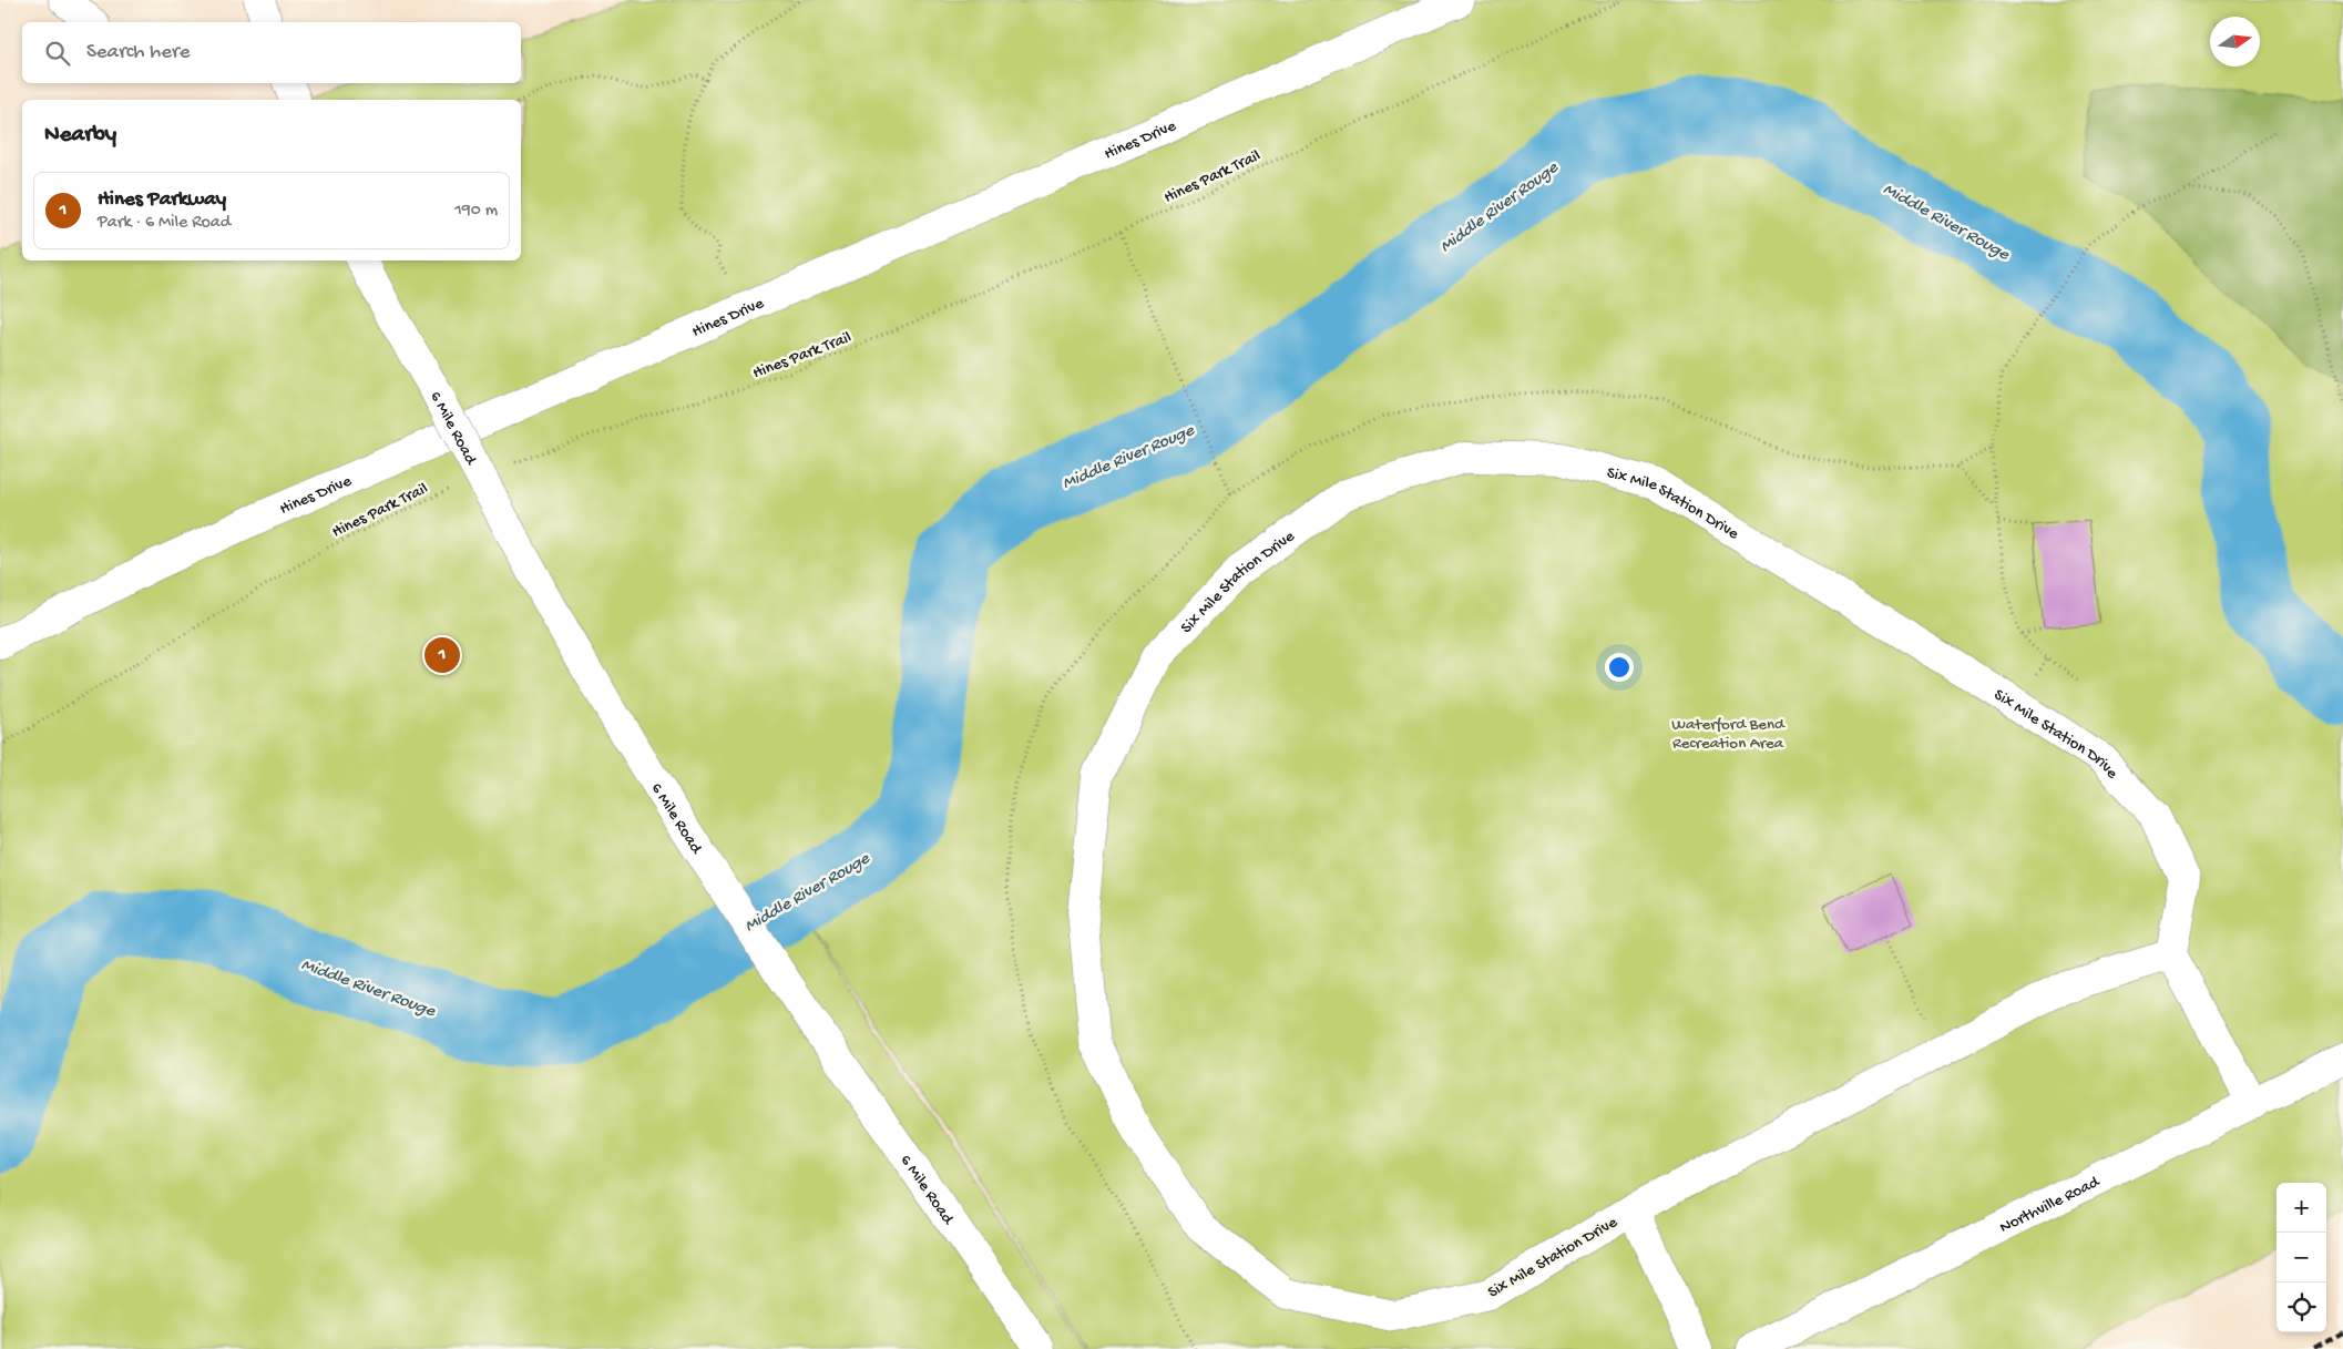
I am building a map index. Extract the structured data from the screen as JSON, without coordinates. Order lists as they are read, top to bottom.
{
  "streets": {
    "street": [
      "Hines Drive",
      "6 Mile Road",
      "Six Mile Station Drive",
      "Northville Road"
    ],
    "path": ["Hines Park Trail"]
  },
  "water": ["Middle River Rouge"],
  "parks": ["Waterford Bend Recreation Area"],
  "north": "right",
  "page": {
    "search": "Search here",
    "heading": "Nearby",
    "list": [
      {
        "mark": "1",
        "name": "Hines Parkway",
        "note": "Park · 6 Mile Road",
        "value": "190 m"
      }
    ],
    "pins": "1",
    "map_buttons": ["+", "−"]
  }
}
